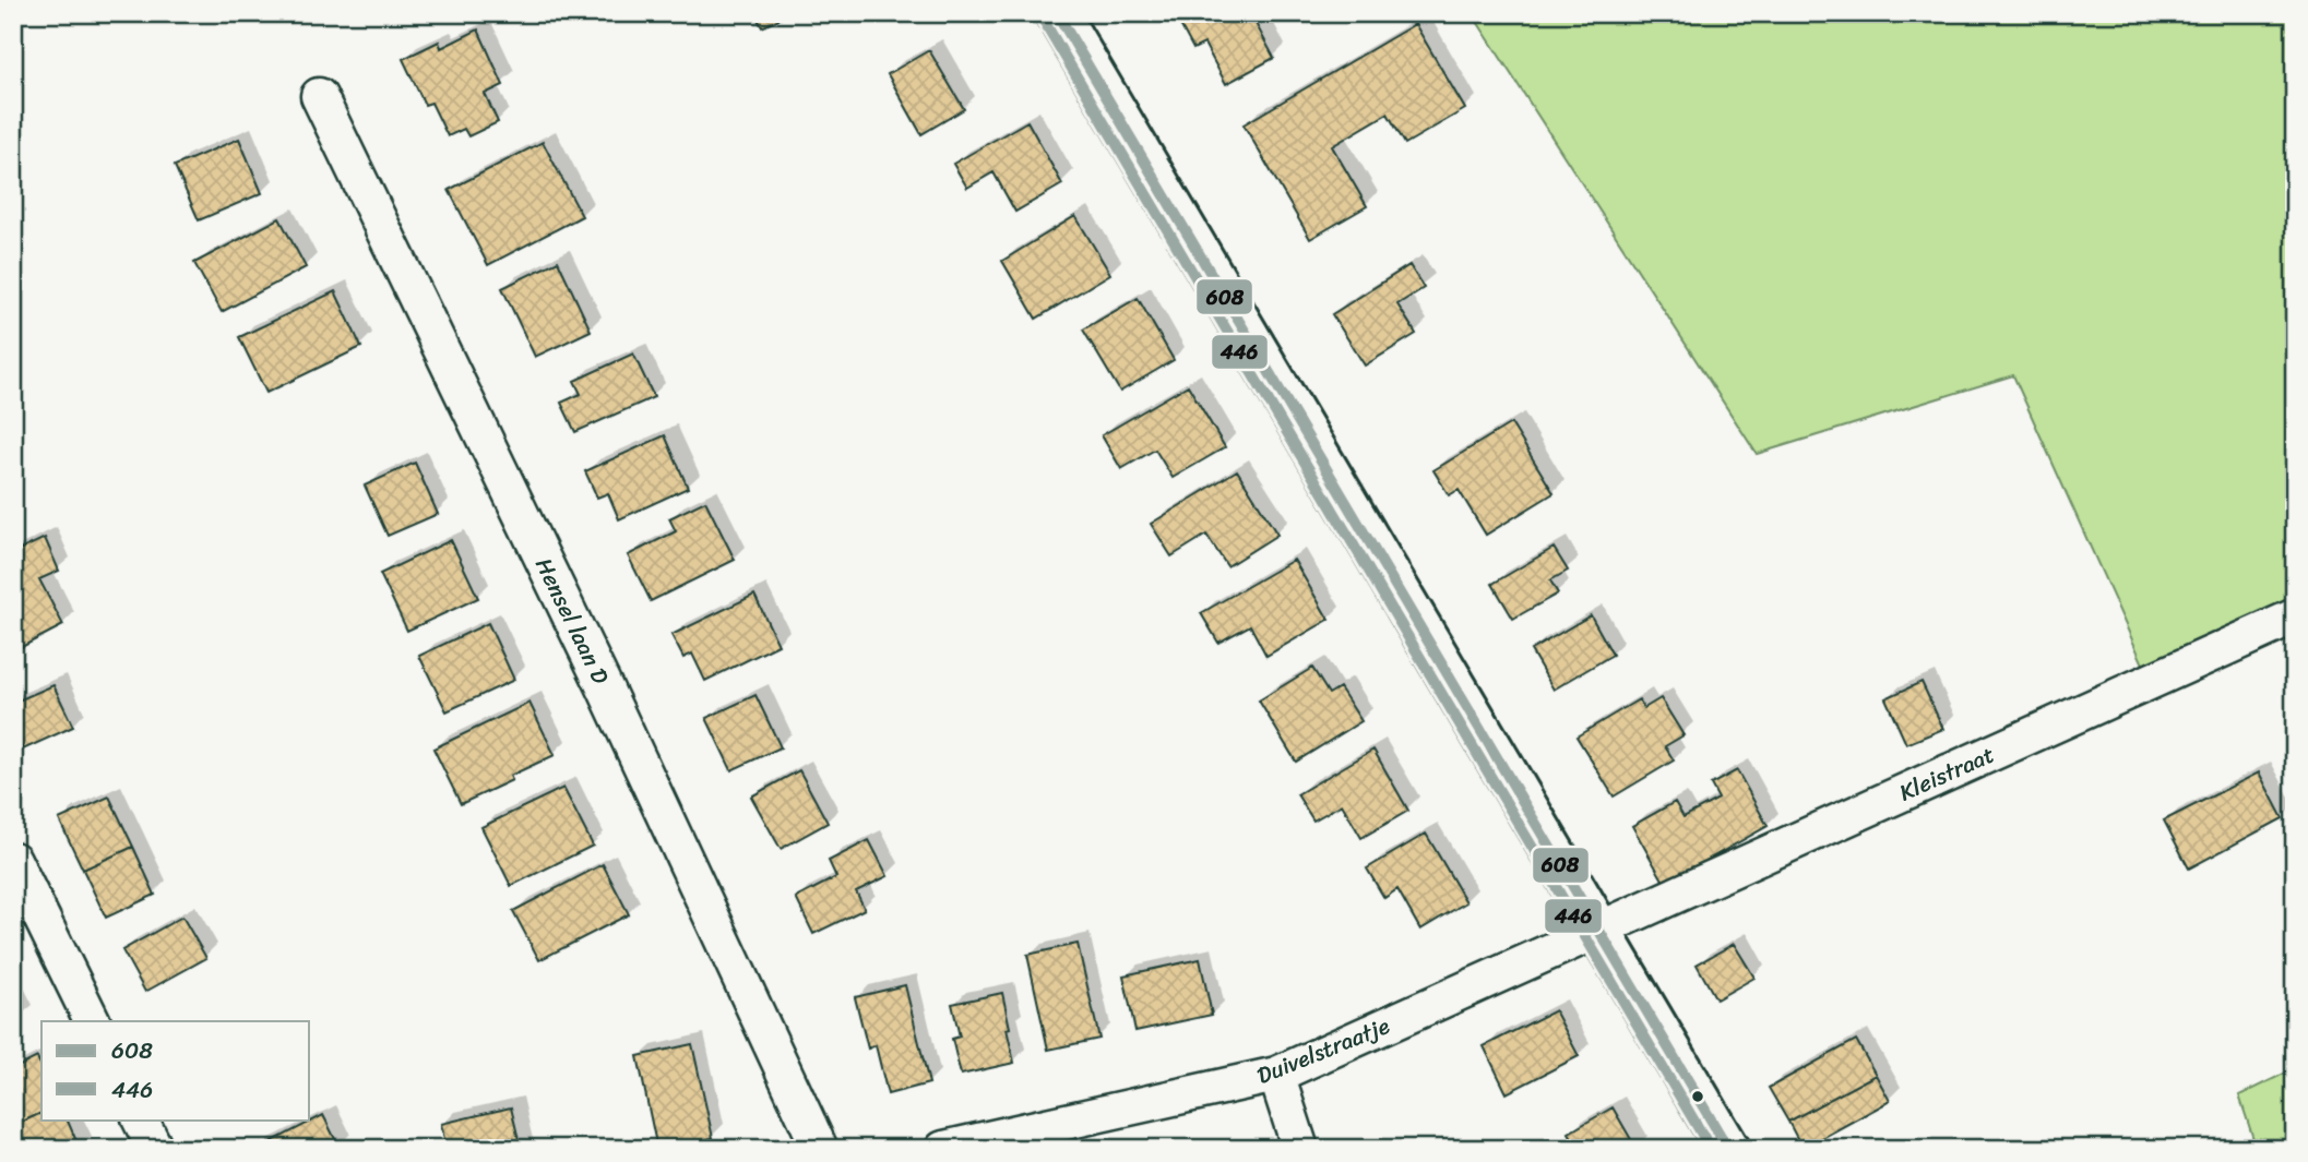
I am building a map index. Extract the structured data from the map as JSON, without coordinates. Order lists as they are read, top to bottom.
{
  "streets": {
    "street": ["Hensel laan D", "Kleistraat", "Duivelstraatje"]
  },
  "crossings": [
    ["Kleistraat", "Duivelstraatje"]
  ],
  "lines": ["transit line 608", "transit line 446"],
  "legend": ["608", "446"]
}
